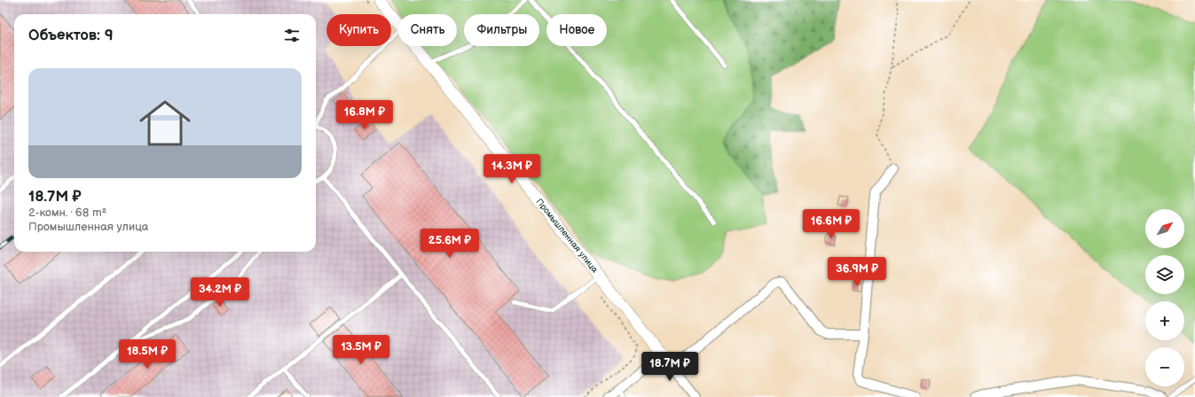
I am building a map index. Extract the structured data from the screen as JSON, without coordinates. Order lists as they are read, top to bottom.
{
  "streets": {
    "street": ["Промышленная улица"]
  },
  "north": "top right",
  "page": {
    "chip": [
      "Купить",
      "Снять",
      "Фильтры",
      "Новое"
    ],
    "heading": "Объектов: 9",
    "list": [
      {
        "name": "18.7M ₽",
        "note": "2-комн. · 68 m² · Промышленная улица"
      }
    ],
    "price": [
      "16.8M ₽",
      "14.3M ₽",
      "16.6M ₽",
      "25.6M ₽",
      "36.9M ₽",
      "34.2M ₽",
      "13.5M ₽",
      "18.5M ₽",
      "18.7M ₽"
    ],
    "map_buttons": ["+", "−"]
  }
}
